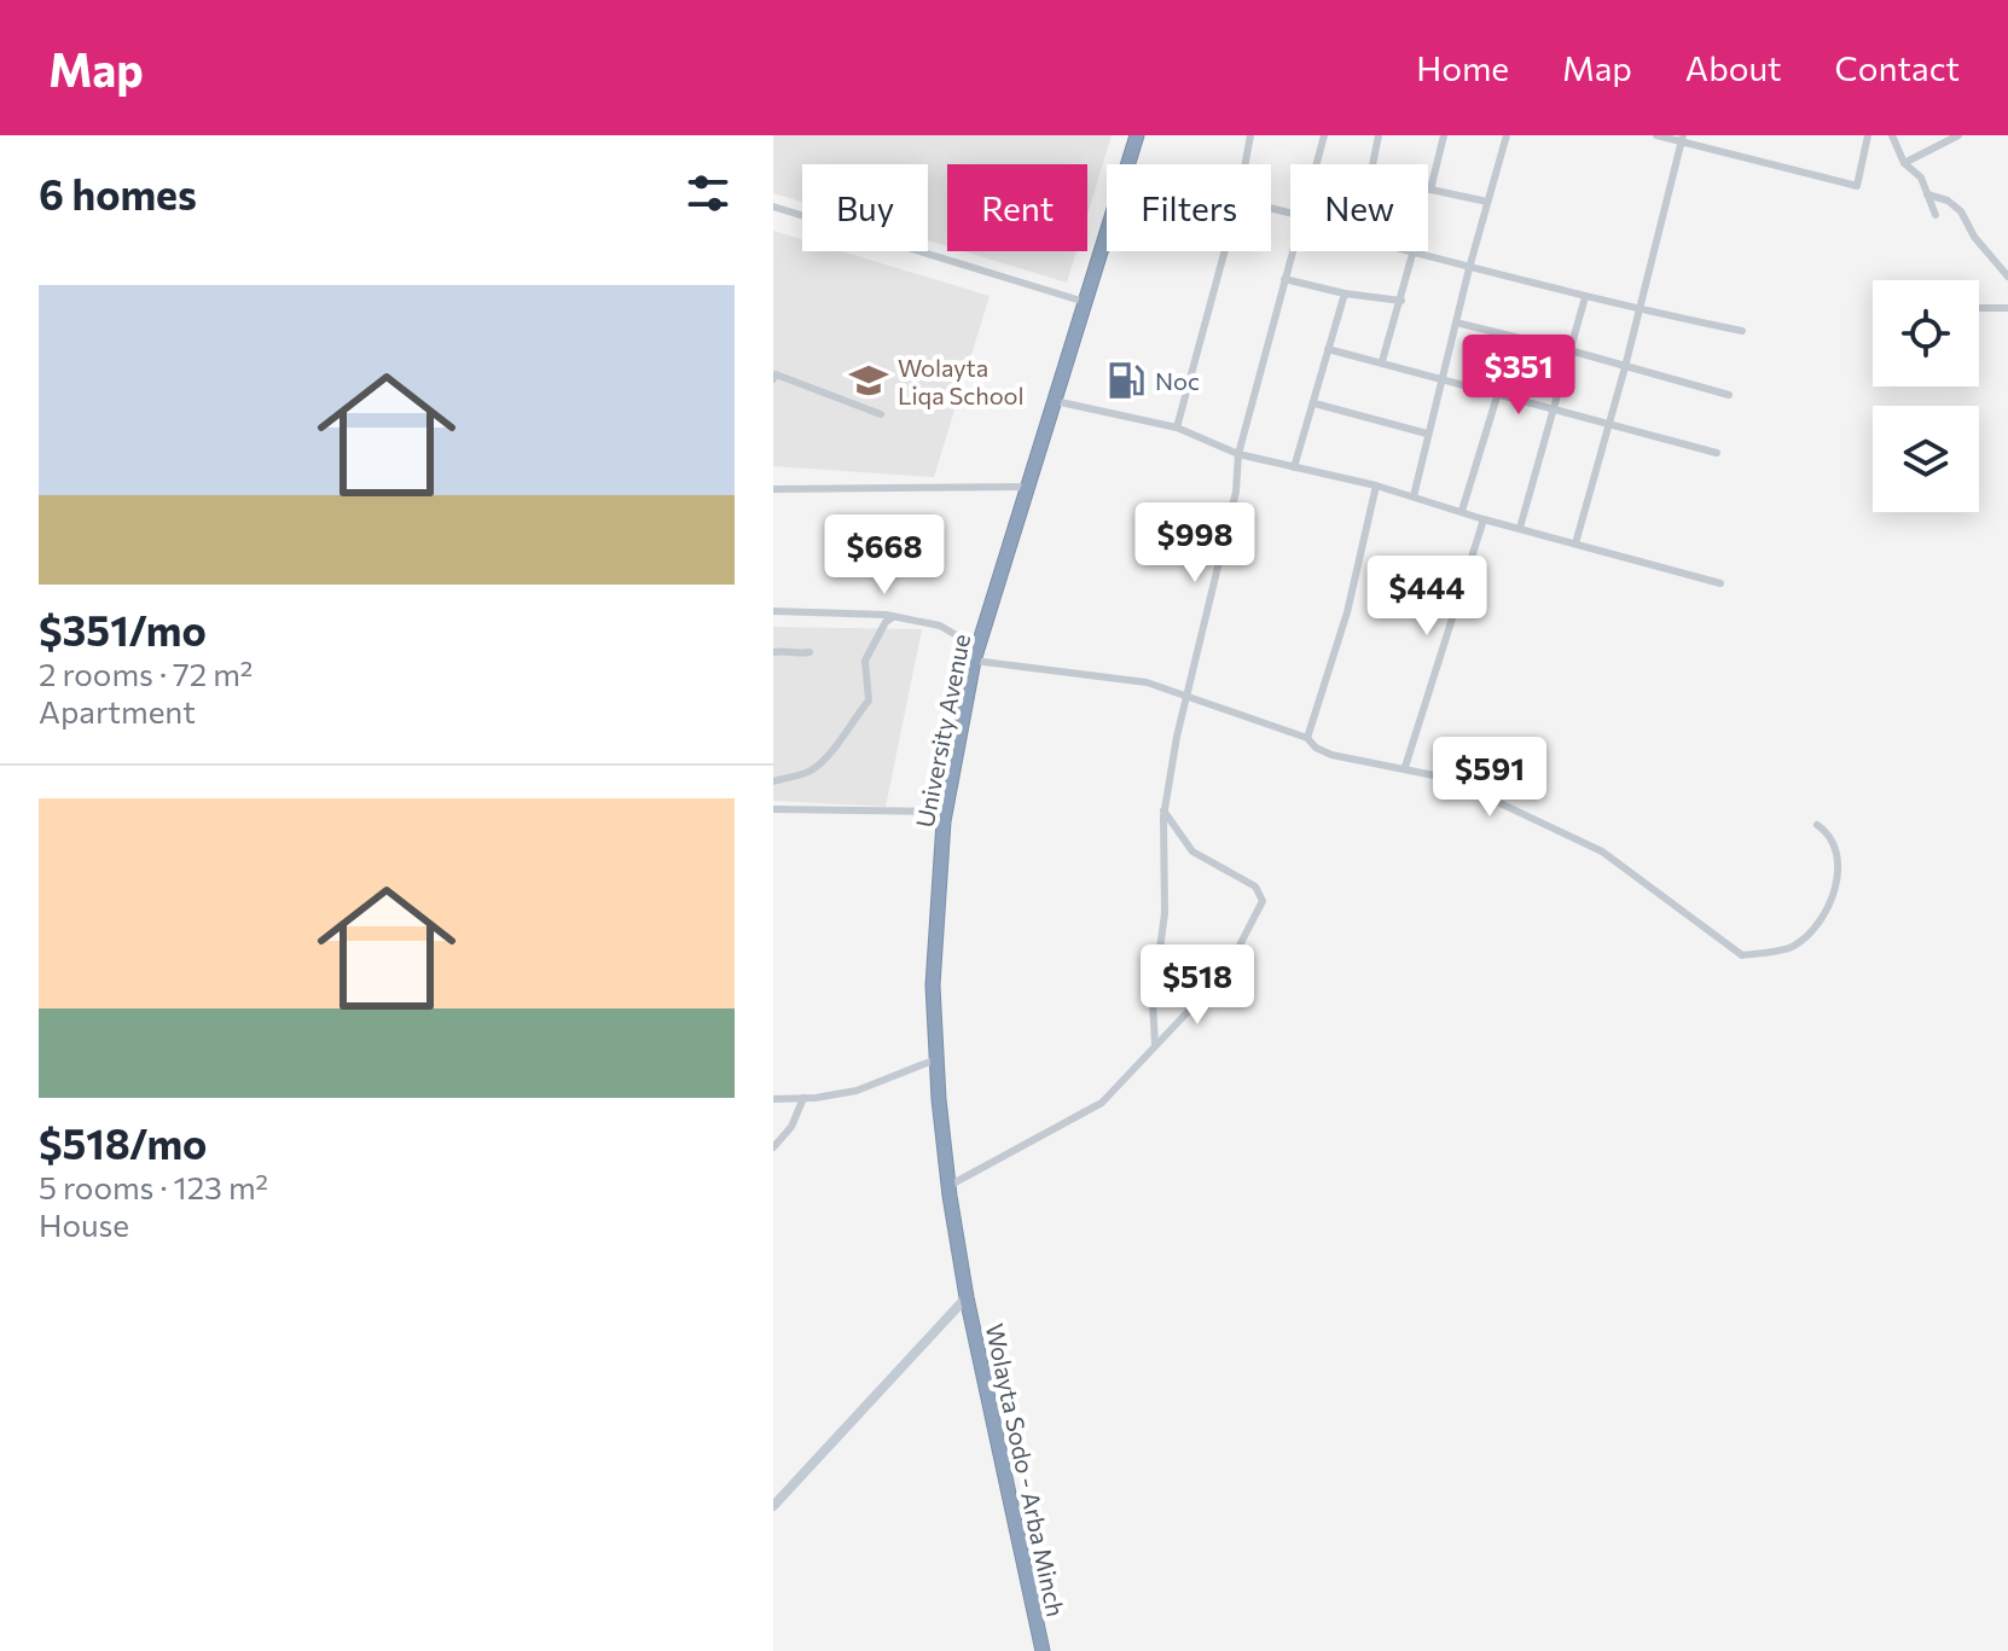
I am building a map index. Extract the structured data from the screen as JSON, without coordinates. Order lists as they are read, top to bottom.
{
  "streets": {
    "highway": ["University Avenue", "Wolayta Sodo - Arba Minch"]
  },
  "crossings": [
    ["University Avenue", "Wolayta Sodo - Arba Minch"]
  ],
  "places": {
    "school or university": ["Wolayta Liqa School"],
    "fuel station": ["Noc"]
  },
  "page": {
    "header": "Map",
    "nav": [
      "Home",
      "Map",
      "About",
      "Contact"
    ],
    "heading": "6 homes",
    "chip": [
      "Buy",
      "Rent",
      "Filters",
      "New"
    ],
    "list": [
      {
        "name": "$351/mo",
        "note": "2 rooms · 72 m² · Apartment"
      },
      {
        "name": "$518/mo",
        "note": "5 rooms · 123 m² · House"
      }
    ],
    "price": [
      "$351",
      "$998",
      "$668",
      "$444",
      "$591",
      "$518"
    ]
  }
}
